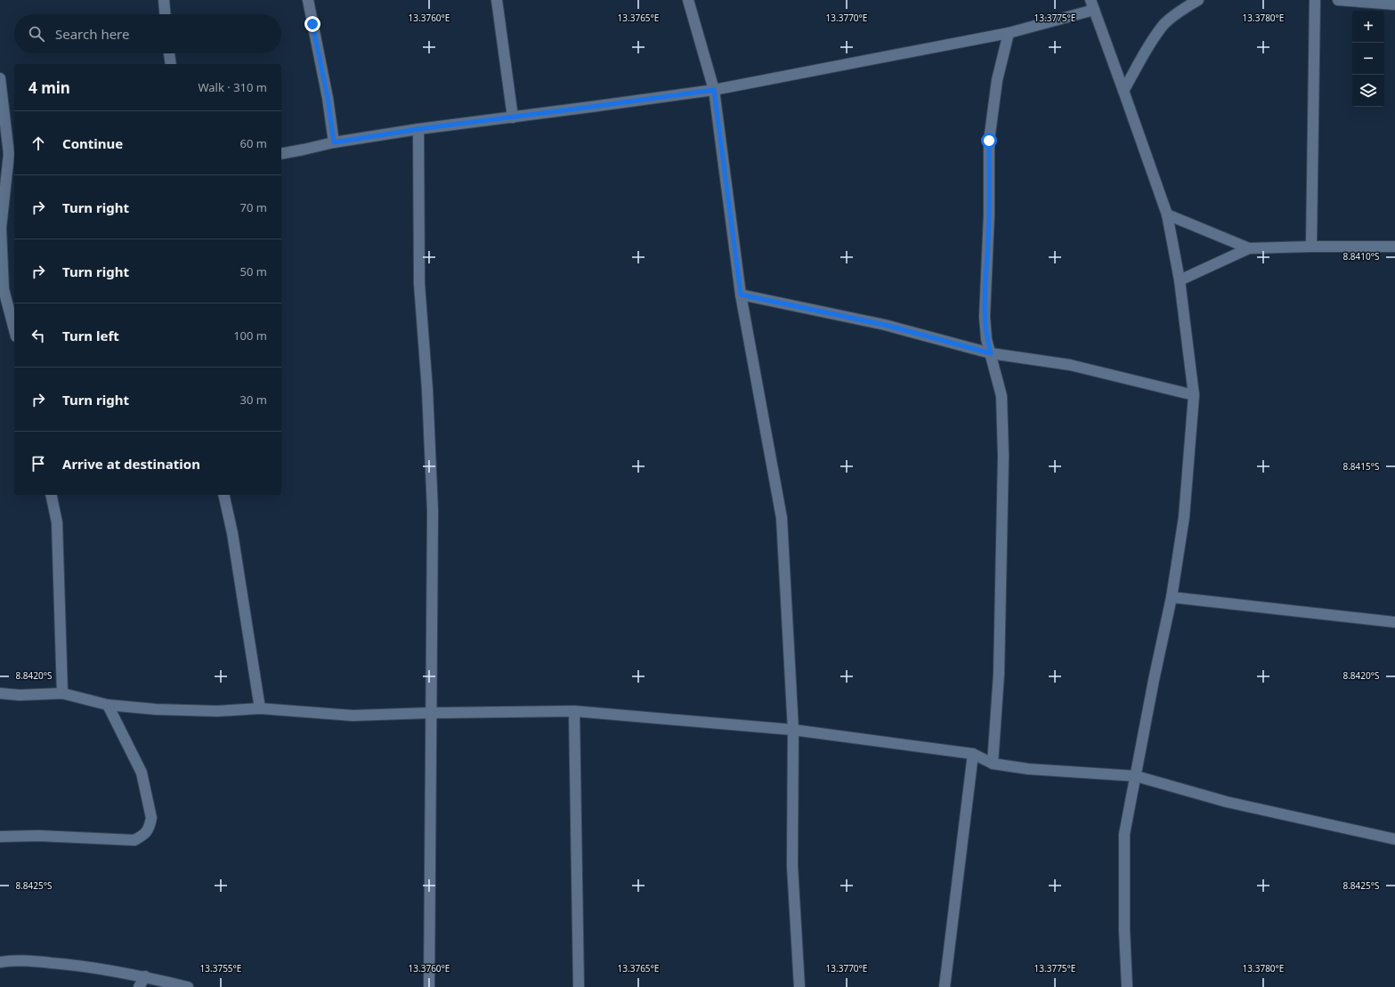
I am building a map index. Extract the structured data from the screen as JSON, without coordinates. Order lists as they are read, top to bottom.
{
  "page": {
    "map_buttons": ["+", "−"],
    "search": "Search here",
    "heading": ["4 min", "Walk · 310 m"],
    "list": [
      ["Continue", "60 m"],
      ["Turn right", "70 m"],
      ["Turn right", "50 m"],
      ["Turn left", "100 m"],
      ["Turn right", "30 m"],
      "Arrive at destination"
    ]
  },
  "coordinates": [
    "13.3760°E",
    "13.3765°E",
    "13.3770°E",
    "13.3775°E",
    "13.3780°E",
    "8.8410°S",
    "8.8415°S",
    "8.8420°S",
    "8.8425°S",
    "13.3755°E"
  ]
}
